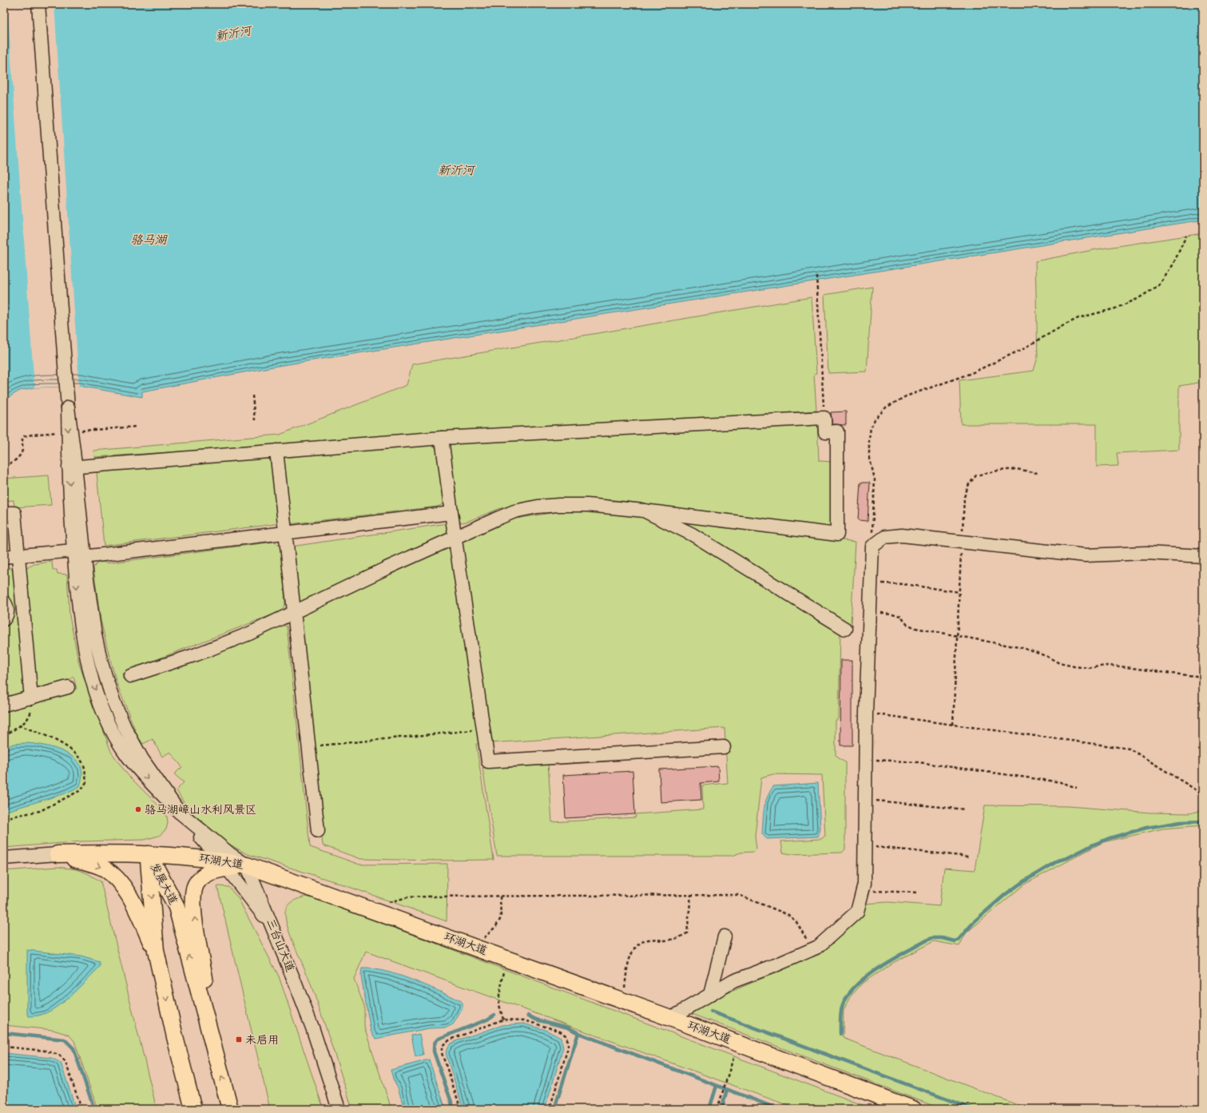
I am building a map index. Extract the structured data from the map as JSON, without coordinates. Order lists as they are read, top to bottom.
{
  "streets": {
    "main road": ["环湖大道", "发展大道"],
    "street": ["三台山大道"]
  },
  "crossings": [
    ["环湖大道", "发展大道"],
    ["环湖大道", "三台山大道"]
  ],
  "water": ["新沂河", "骆马湖"],
  "places": {
    "other": ["骆马湖嶂山水利风景区"],
    "transit": ["未启用"]
  }
}
